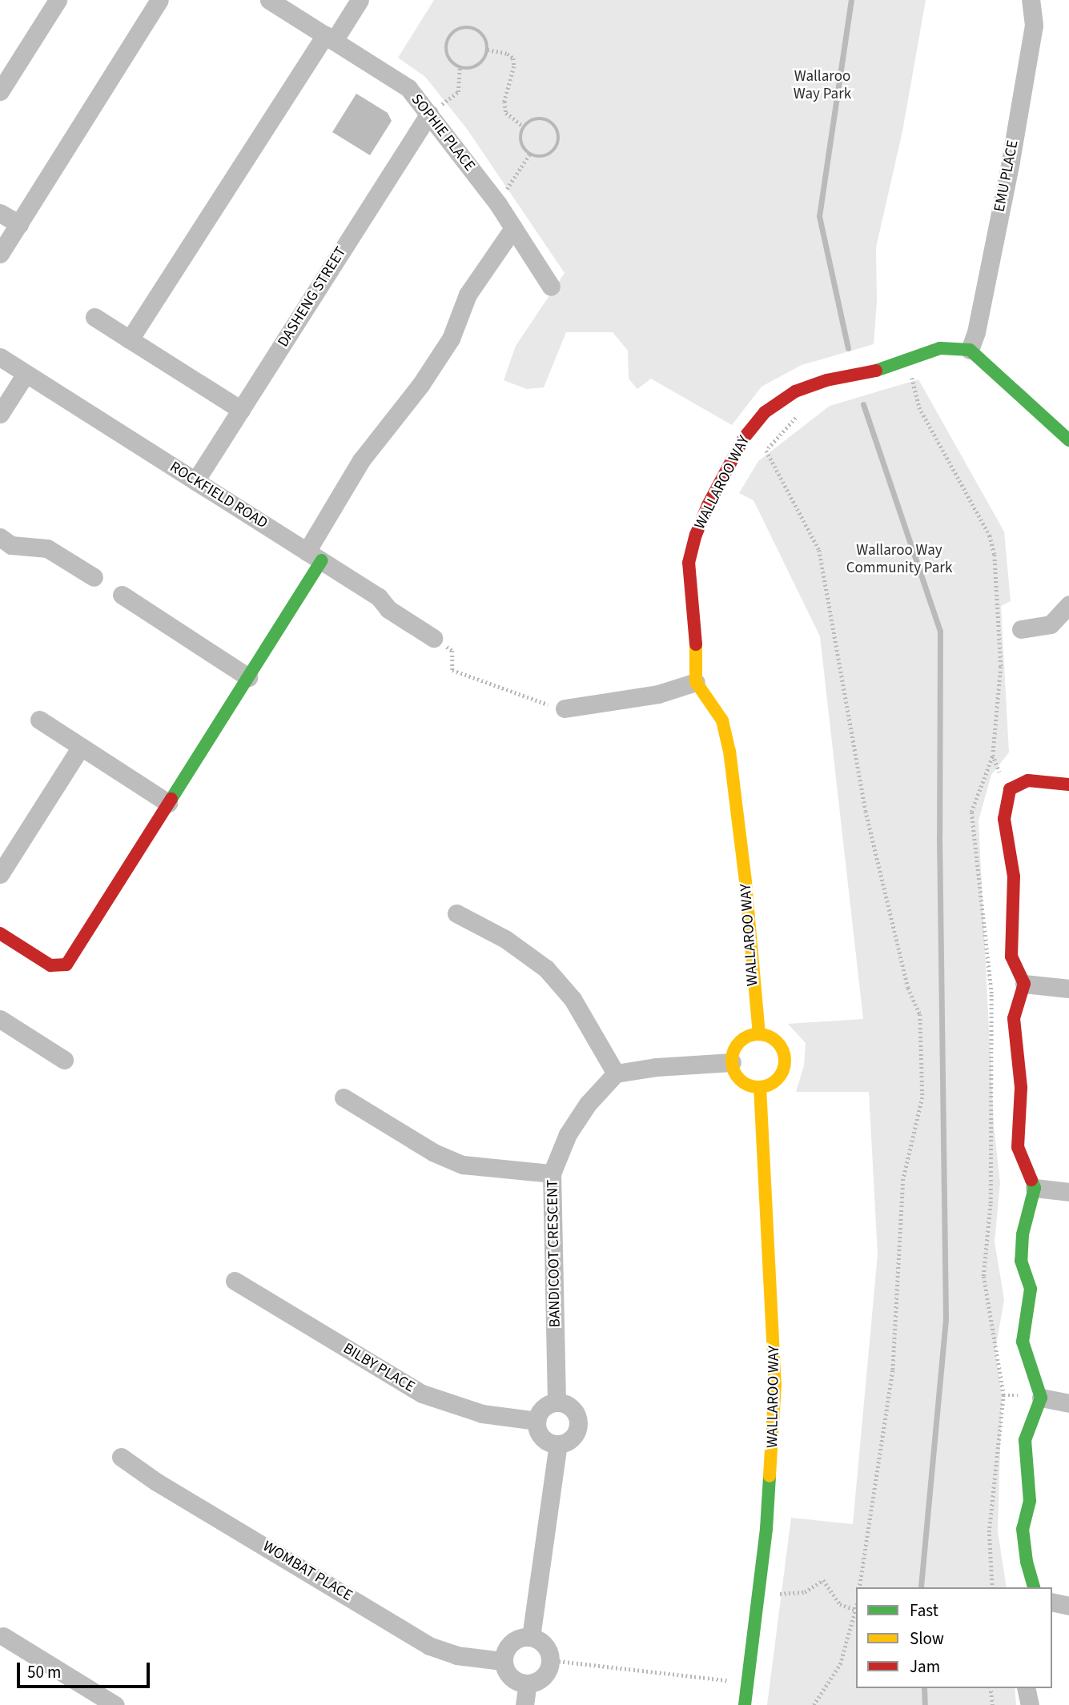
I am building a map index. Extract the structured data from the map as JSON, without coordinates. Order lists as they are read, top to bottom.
{
  "streets": {
    "street": [
      "SOPHIE PLACE",
      "EMU PLACE",
      "DASHENG STREET",
      "WALLAROO WAY",
      "ROCKFIELD ROAD",
      "BANDICOOT CRESCENT",
      "BILBY PLACE",
      "WOMBAT PLACE"
    ]
  },
  "crossings": [
    ["SOPHIE PLACE", "DASHENG STREET"],
    ["EMU PLACE", "WALLAROO WAY"],
    ["DASHENG STREET", "ROCKFIELD ROAD"],
    ["BANDICOOT CRESCENT", "BILBY PLACE"]
  ],
  "parks": ["Wallaroo Way Park", "Wallaroo Way Community Park"],
  "legend": ["Fast", "Slow", "Jam"],
  "scale_bar": "50 m"
}
